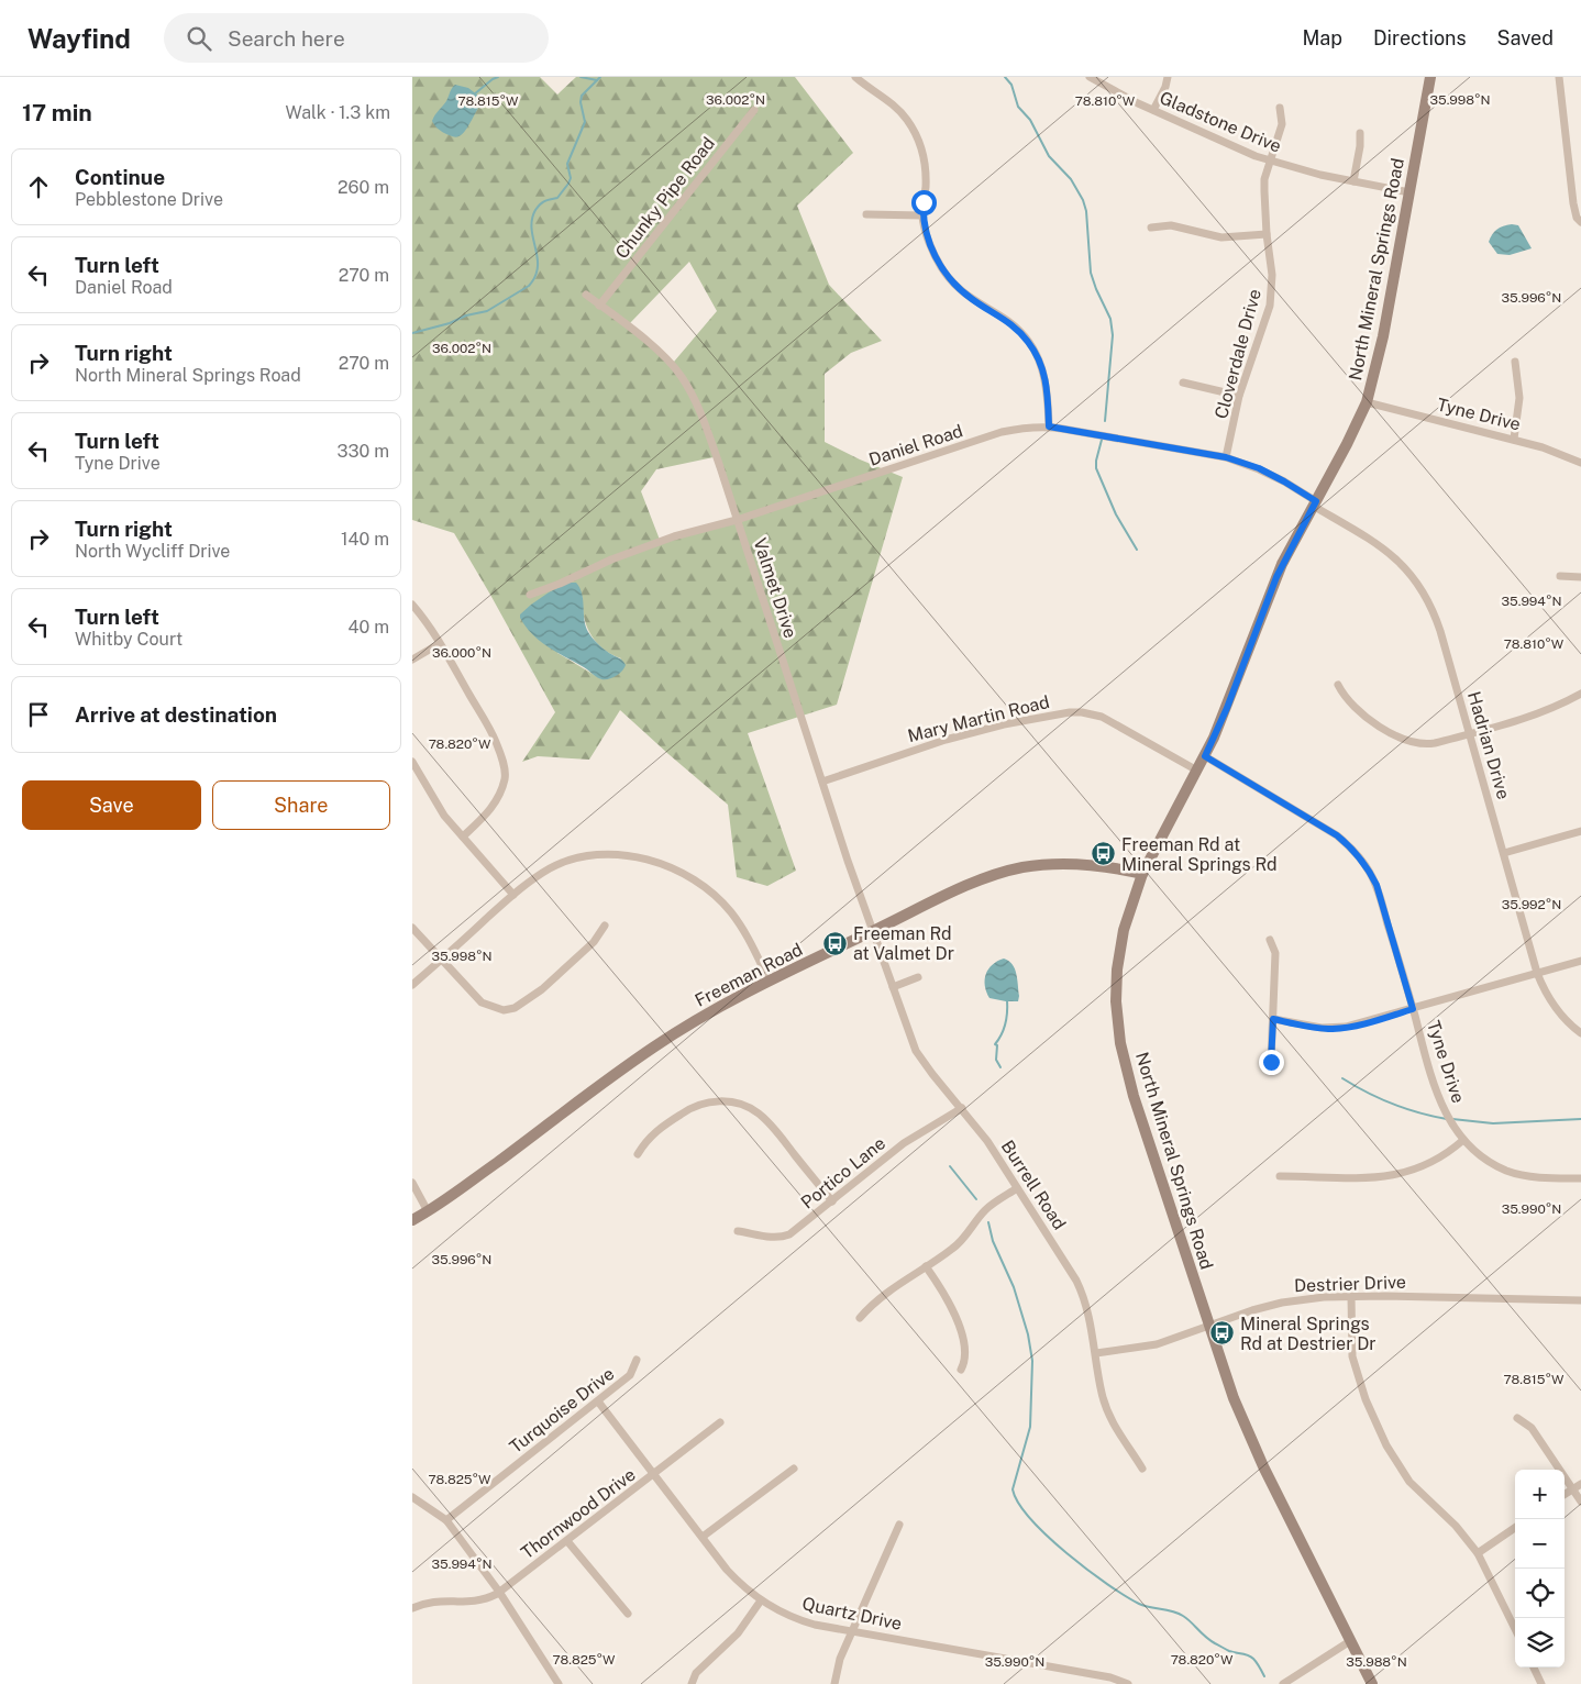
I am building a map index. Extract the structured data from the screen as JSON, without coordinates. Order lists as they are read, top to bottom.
{
  "streets": {
    "street": [
      "Gladstone Drive",
      "Chunky Pipe Road",
      "North Mineral Springs Road",
      "Cloverdale Drive",
      "Tyne Drive",
      "Daniel Road",
      "Valmet Drive",
      "Mary Martin Road",
      "Hadrian Drive",
      "Freeman Road",
      "Portico Lane",
      "Burrell Road",
      "Destrier Drive",
      "Turquoise Drive",
      "Thornwood Drive",
      "Quartz Drive"
    ]
  },
  "crossings": [
    ["Gladstone Drive", "North Mineral Springs Road"],
    ["Gladstone Drive", "Cloverdale Drive"],
    ["Chunky Pipe Road", "Valmet Drive"],
    ["North Mineral Springs Road", "Tyne Drive"],
    ["North Mineral Springs Road", "Daniel Road"],
    ["North Mineral Springs Road", "Mary Martin Road"],
    ["North Mineral Springs Road", "Hadrian Drive"],
    ["North Mineral Springs Road", "Freeman Road"],
    ["North Mineral Springs Road", "Destrier Drive"],
    ["Cloverdale Drive", "Daniel Road"],
    ["Daniel Road", "Valmet Drive"],
    ["Daniel Road", "Hadrian Drive"],
    ["Valmet Drive", "Mary Martin Road"],
    ["Valmet Drive", "Freeman Road"],
    ["Valmet Drive", "Burrell Road"],
    ["Freeman Road", "Burrell Road"],
    ["Portico Lane", "Burrell Road"],
    ["Burrell Road", "Destrier Drive"],
    ["Turquoise Drive", "Quartz Drive"],
    ["Thornwood Drive", "Quartz Drive"]
  ],
  "places": {
    "bus stop": ["Freeman Rd at Mineral Springs Rd", "Freeman Rd at Valmet Dr", "Mineral Springs Rd at Destrier Dr"]
  },
  "page": {
    "header": "Wayfind",
    "search": "Search here",
    "nav": ["Map", "Directions", "Saved"],
    "heading": ["17 min", "Walk · 1.3 km"],
    "list": [
      ["Continue", "Pebblestone Drive", "260 m"],
      ["Turn left", "Daniel Road", "270 m"],
      ["Turn right", "North Mineral Springs Road", "270 m"],
      ["Turn left", "Tyne Drive", "330 m"],
      ["Turn right", "North Wycliff Drive", "140 m"],
      ["Turn left", "Whitby Court", "40 m"],
      "Arrive at destination"
    ],
    "buttons": ["Save", "Share"],
    "map_buttons": ["+", "−"]
  },
  "coordinates": [
    "36.002°N",
    "35.998°N",
    "78.815°W",
    "78.810°W",
    "35.996°N",
    "35.994°N",
    "36.000°N",
    "78.820°W",
    "35.992°N",
    "35.990°N",
    "78.825°W",
    "35.988°N"
  ]
}
